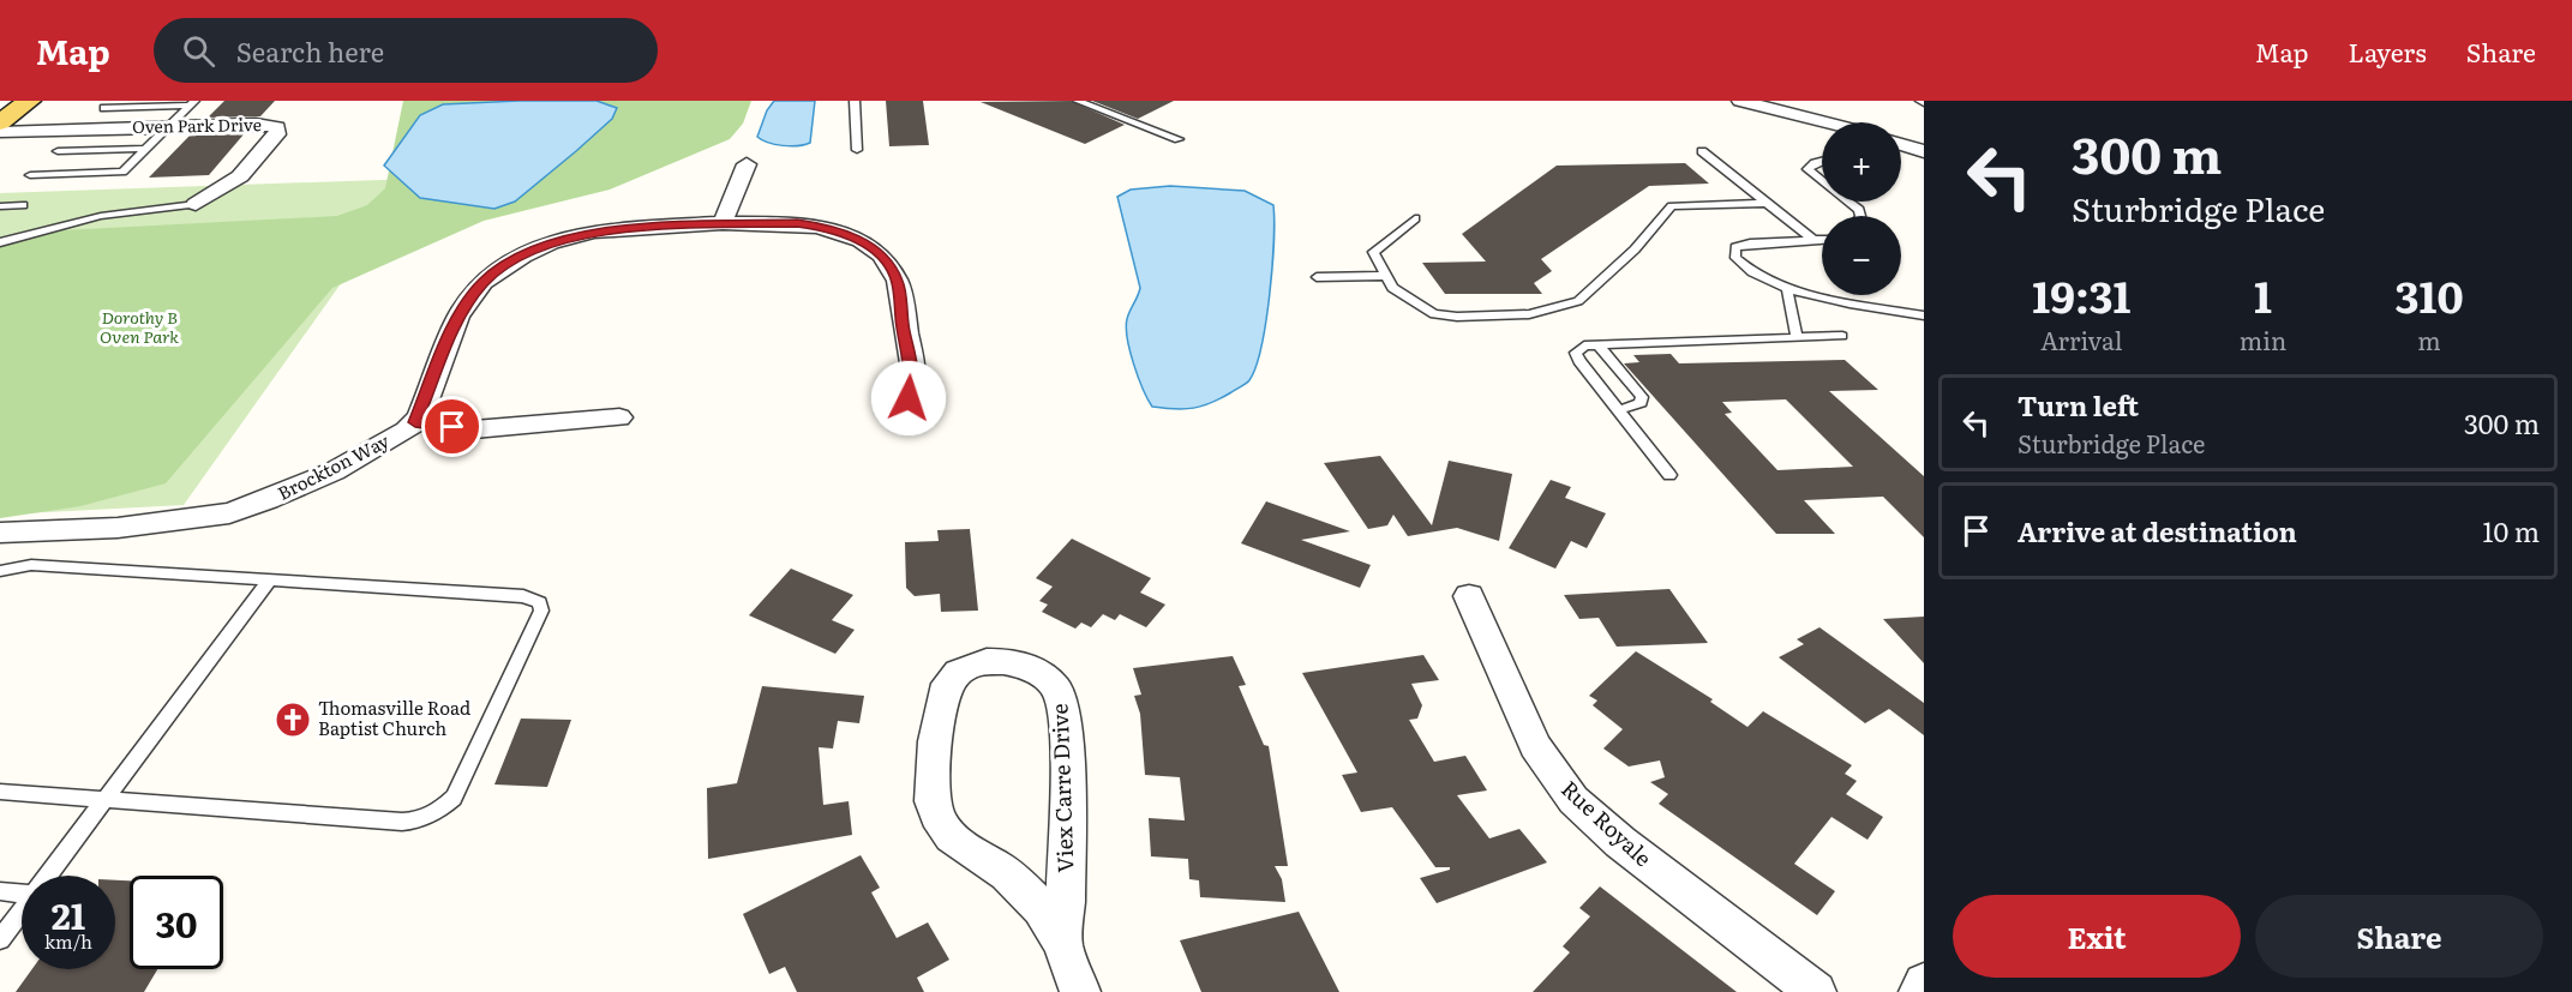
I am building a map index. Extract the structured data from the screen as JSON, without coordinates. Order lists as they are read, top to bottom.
{
  "streets": {
    "street": [
      "Oven Park Drive",
      "Brockton Way",
      "Viex Carre Drive",
      "Rue Royale"
    ]
  },
  "parks": ["Dorothy B Oven Park"],
  "places": {
    "church": ["Thomasville Road Baptist Church"]
  },
  "page": {
    "header": "Map",
    "search": "Search here",
    "nav": ["Map", "Layers", "Share"],
    "turn": ["300 m", "Sturbridge Place"],
    "map_buttons": ["+", "−"],
    "eta": [
      "19:31",
      "Arrival",
      "1",
      "min",
      "310",
      "m"
    ],
    "list": [
      {
        "name": "Turn left",
        "note": "Sturbridge Place",
        "value": "300 m"
      },
      {
        "name": "Arrive at destination",
        "value": "10 m"
      }
    ],
    "speed": "21 km/h",
    "limit": "30",
    "buttons": ["Exit", "Share"]
  }
}
